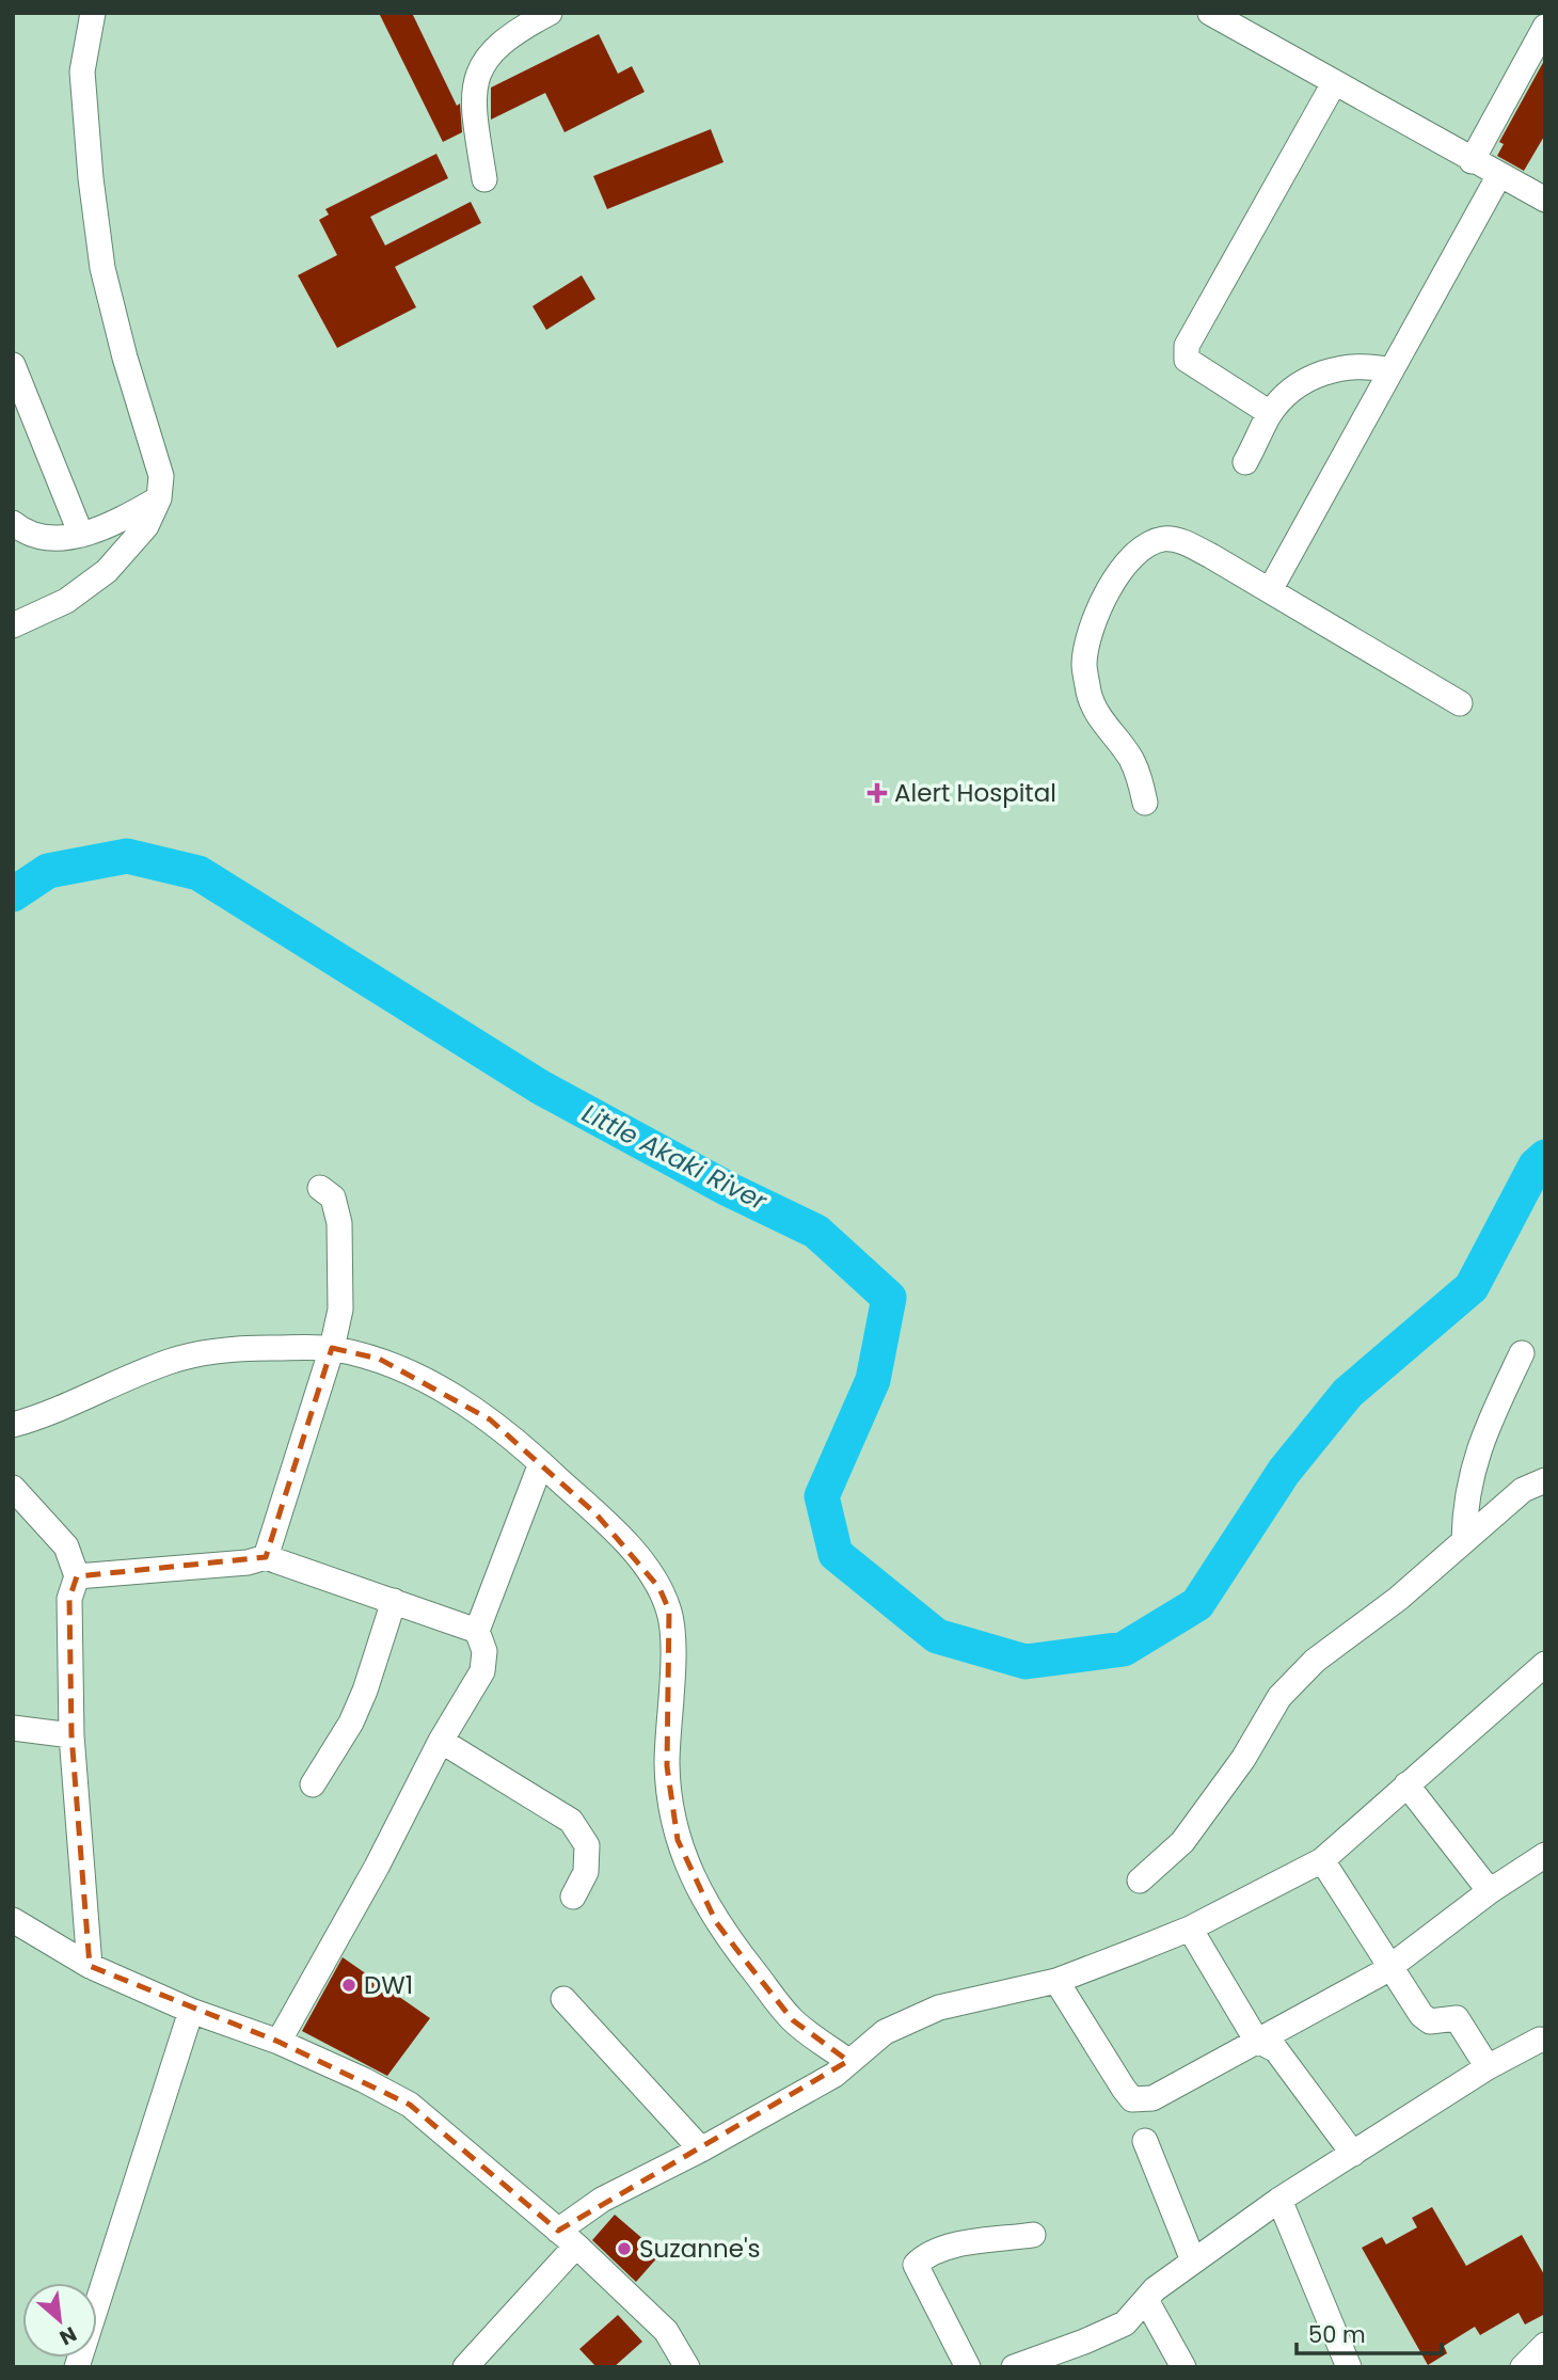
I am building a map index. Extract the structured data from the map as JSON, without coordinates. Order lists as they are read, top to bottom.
{
  "water": ["Little Akaki River"],
  "places": {
    "health": ["Alert Hospital"],
    "other": ["DW1", "Suzanne's"]
  },
  "scale_bar": "50 m",
  "north": "bottom right"
}
